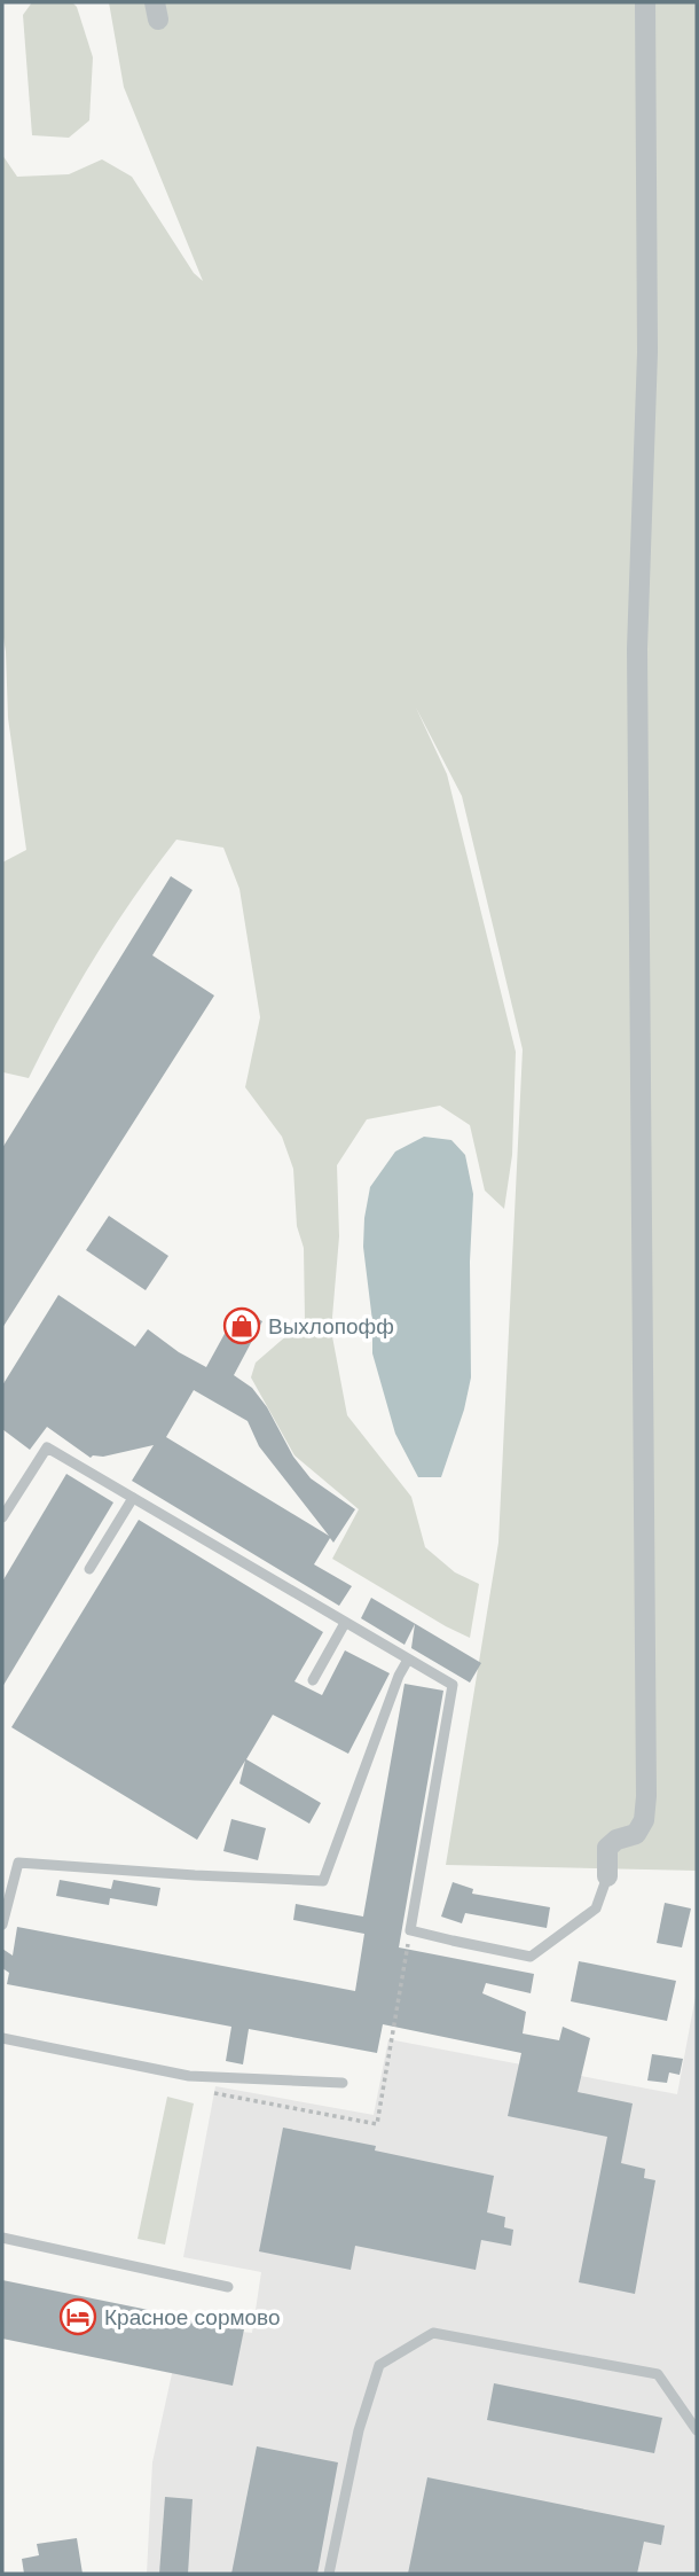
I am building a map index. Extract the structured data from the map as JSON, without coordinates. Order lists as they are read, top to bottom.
{
  "places": {
    "shop": ["Выхлопофф"],
    "hotel": ["Красное сормово"]
  }
}
